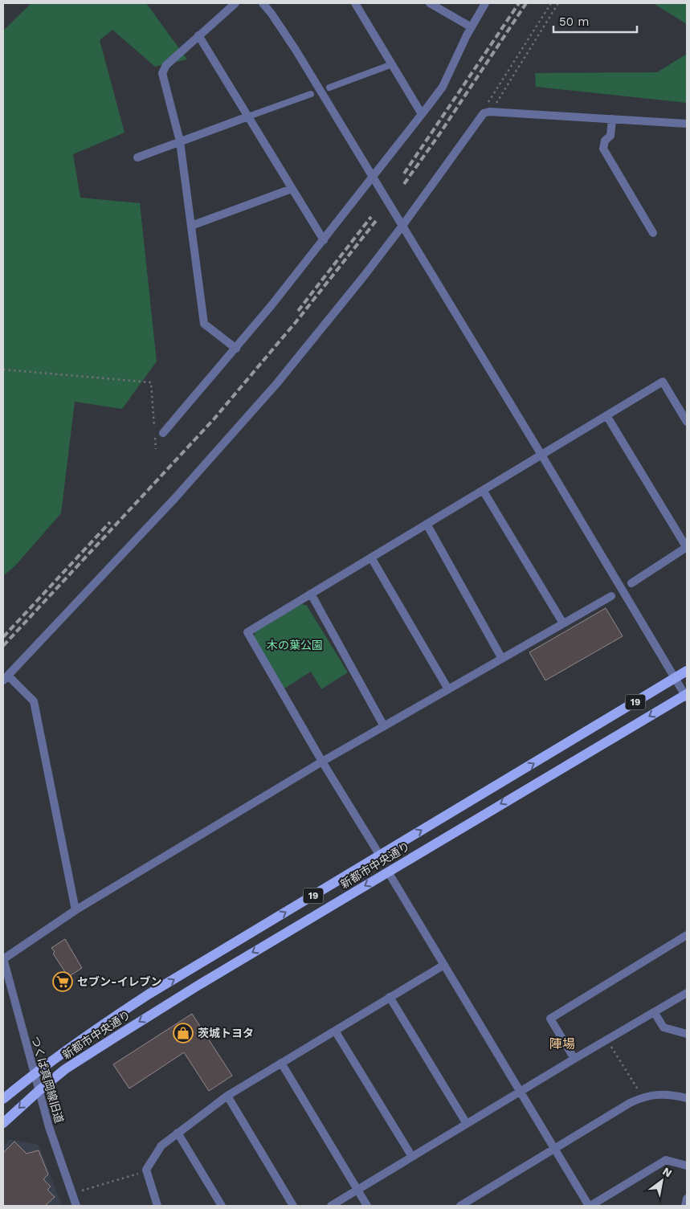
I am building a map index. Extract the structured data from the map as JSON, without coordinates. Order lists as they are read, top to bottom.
{
  "streets": {
    "main road": ["19", "新都市中央通り"],
    "street": ["つくば真岡線旧道"]
  },
  "crossings": [
    ["新都市中央通り", "つくば真岡線旧道"]
  ],
  "districts": ["陣場"],
  "parks": ["木の葉公園"],
  "places": {
    "supermarket": ["セブン-イレブン"],
    "shop": ["茨城トヨタ"]
  },
  "scale_bar": "50 m",
  "north": "top right"
}
